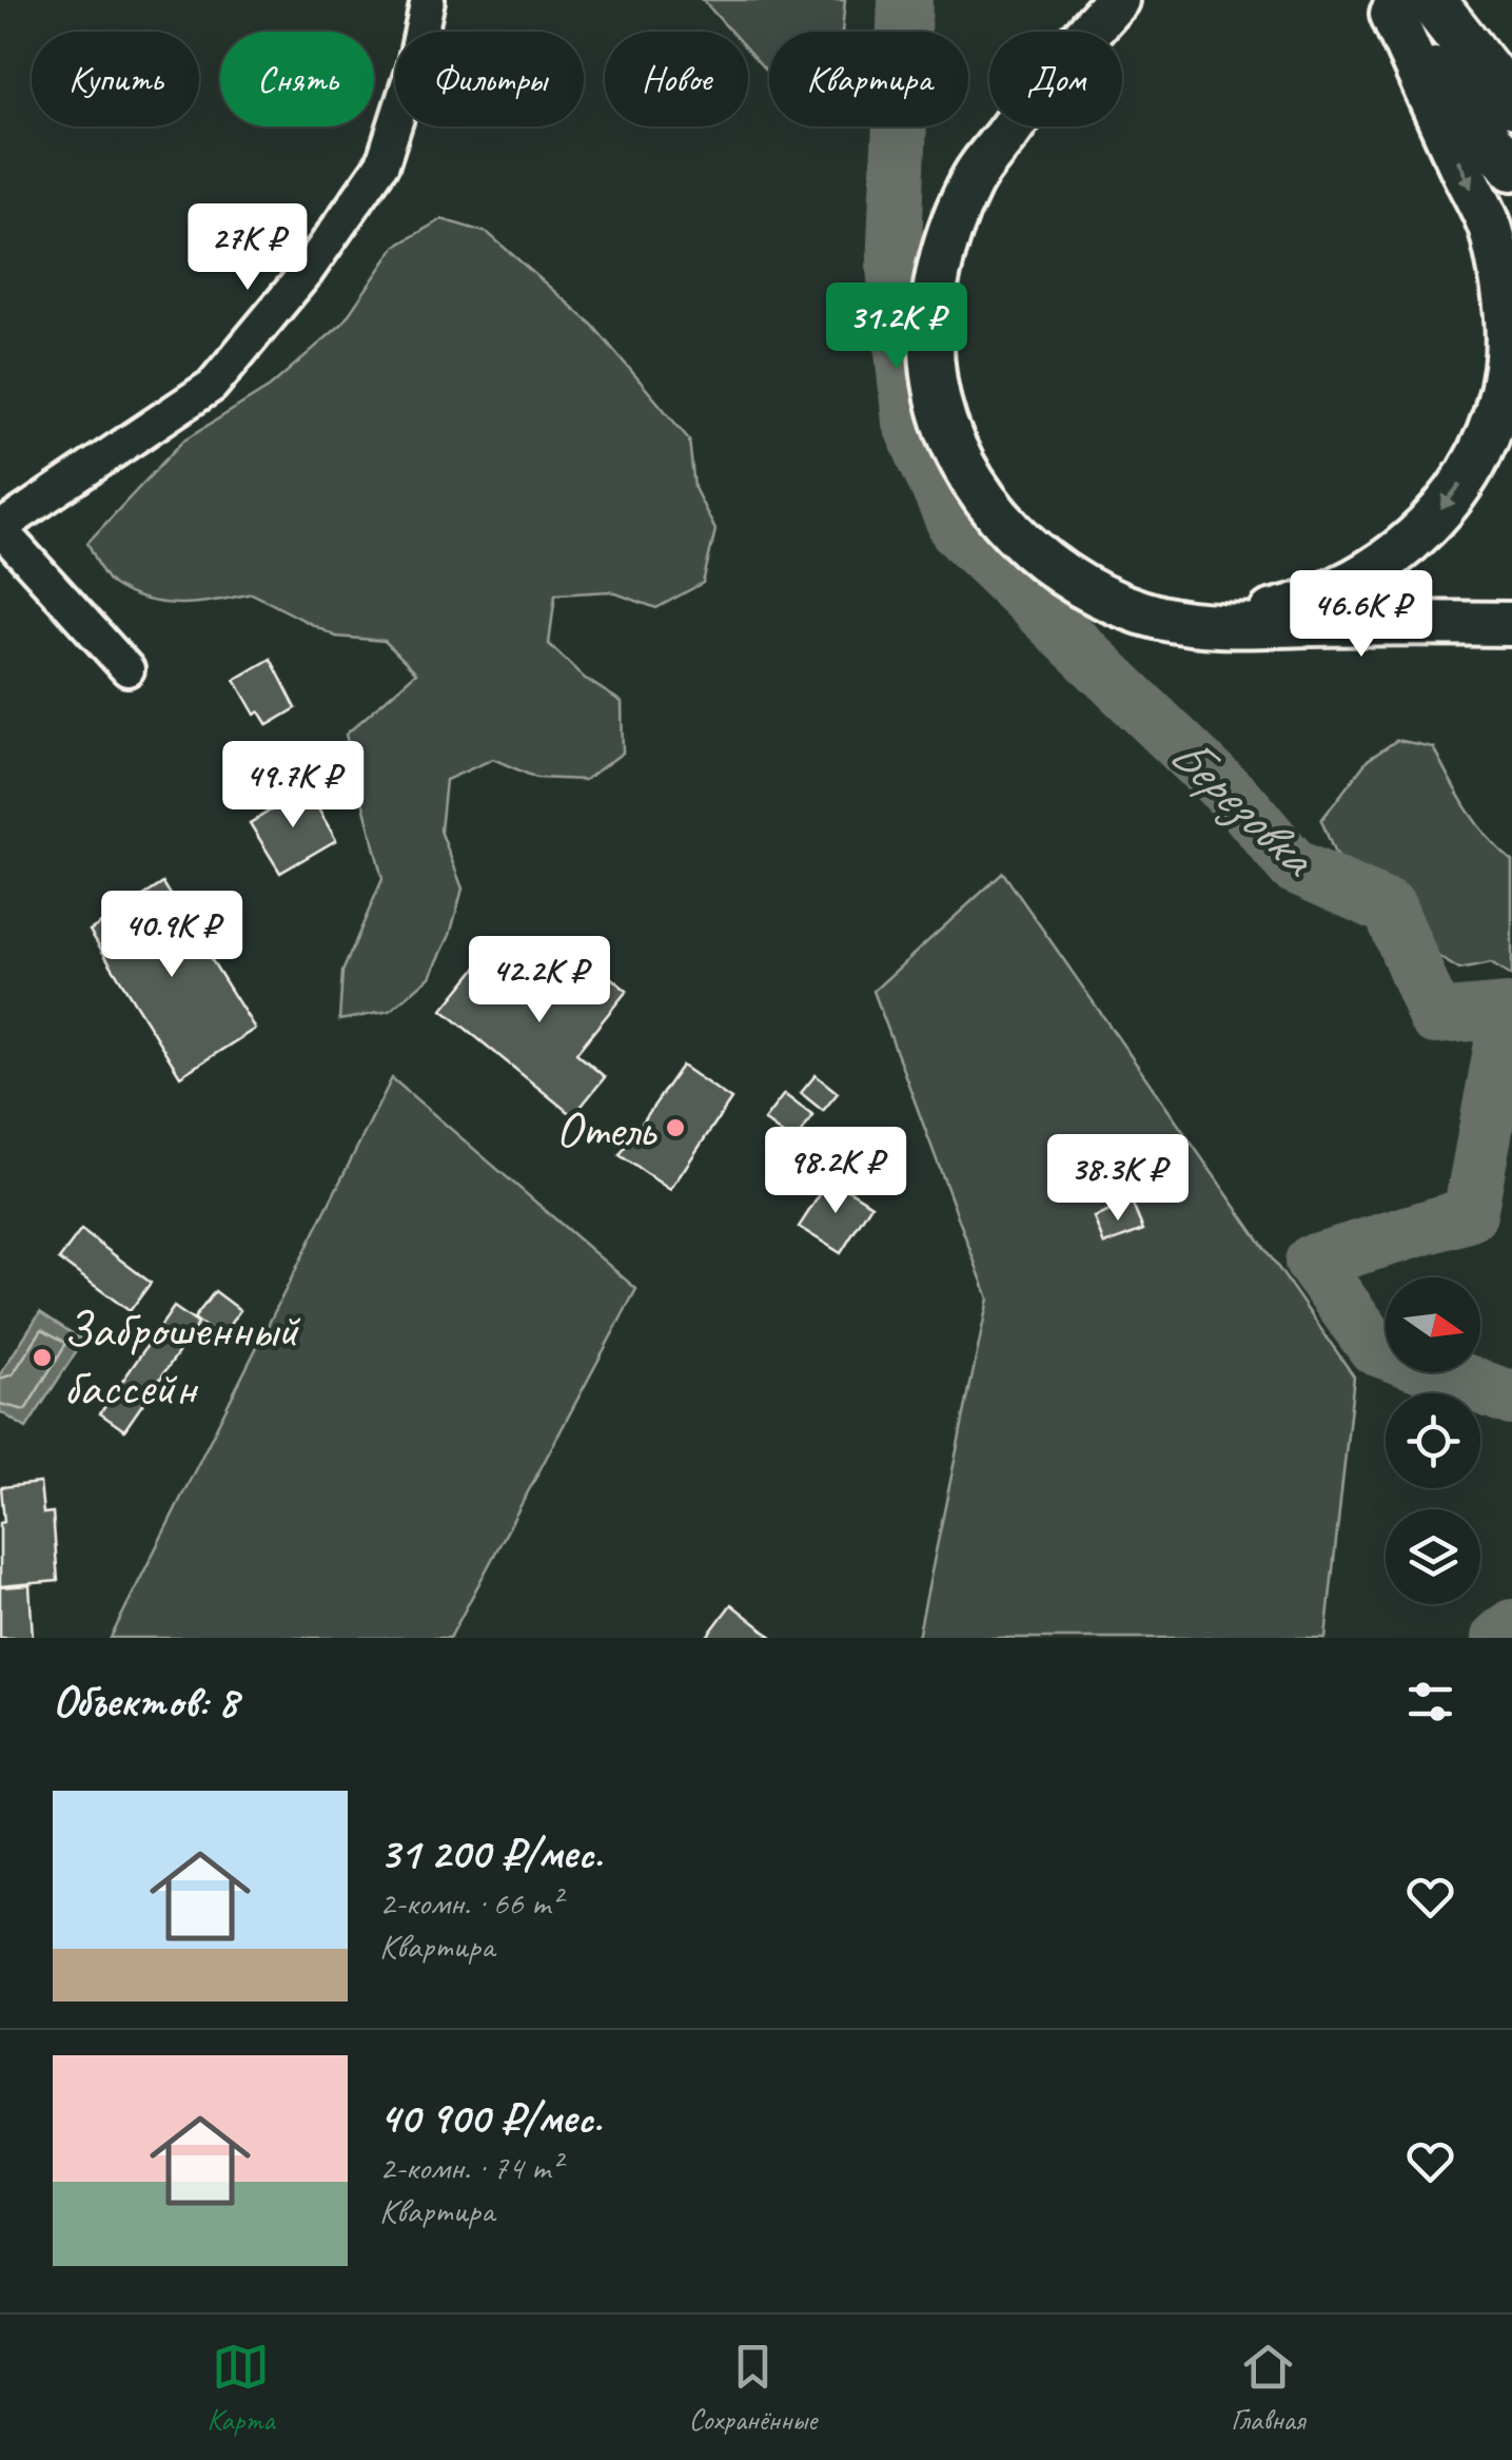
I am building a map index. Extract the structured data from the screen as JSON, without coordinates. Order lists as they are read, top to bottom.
{
  "water": ["Березовка"],
  "places": ["Отель", "Заброшенный бассейн"],
  "north": "right",
  "page": {
    "chip": [
      "Купить",
      "Снять",
      "Фильтры",
      "Новое",
      "Квартира",
      "Дом"
    ],
    "price": [
      "27K ₽",
      "31.2K ₽",
      "46.6K ₽",
      "49.7K ₽",
      "40.9K ₽",
      "42.2K ₽",
      "98.2K ₽",
      "38.3K ₽"
    ],
    "heading": "Объектов: 8",
    "list": [
      {
        "name": "31 200 ₽/мес.",
        "note": "2-комн. · 66 m² · Квартира"
      },
      {
        "name": "40 900 ₽/мес.",
        "note": "2-комн. · 74 m² · Квартира"
      }
    ],
    "tabs": ["Карта", "Сохранённые", "Главная"]
  }
}
